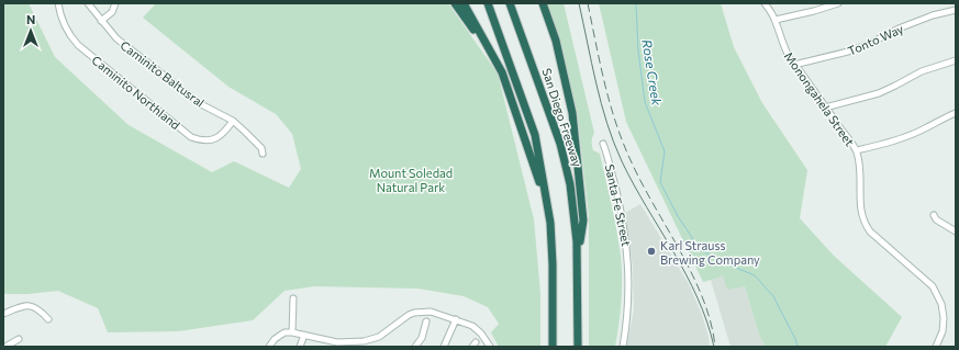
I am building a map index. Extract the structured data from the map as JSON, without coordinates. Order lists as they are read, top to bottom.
{
  "streets": {
    "highway": ["San Diego Freeway"],
    "street": [
      "Tonto Way",
      "Caminito Baltusral",
      "Caminito Northland",
      "Monongahela Street",
      "Santa Fe Street"
    ]
  },
  "crossings": [
    ["Tonto Way", "Monongahela Street"],
    ["Caminito Baltusral", "Caminito Northland"]
  ],
  "water": ["Rose Creek"],
  "parks": ["Mount Soledad Natural Park"],
  "places": ["Karl Strauss Brewing Company"],
  "north": "top"
}
